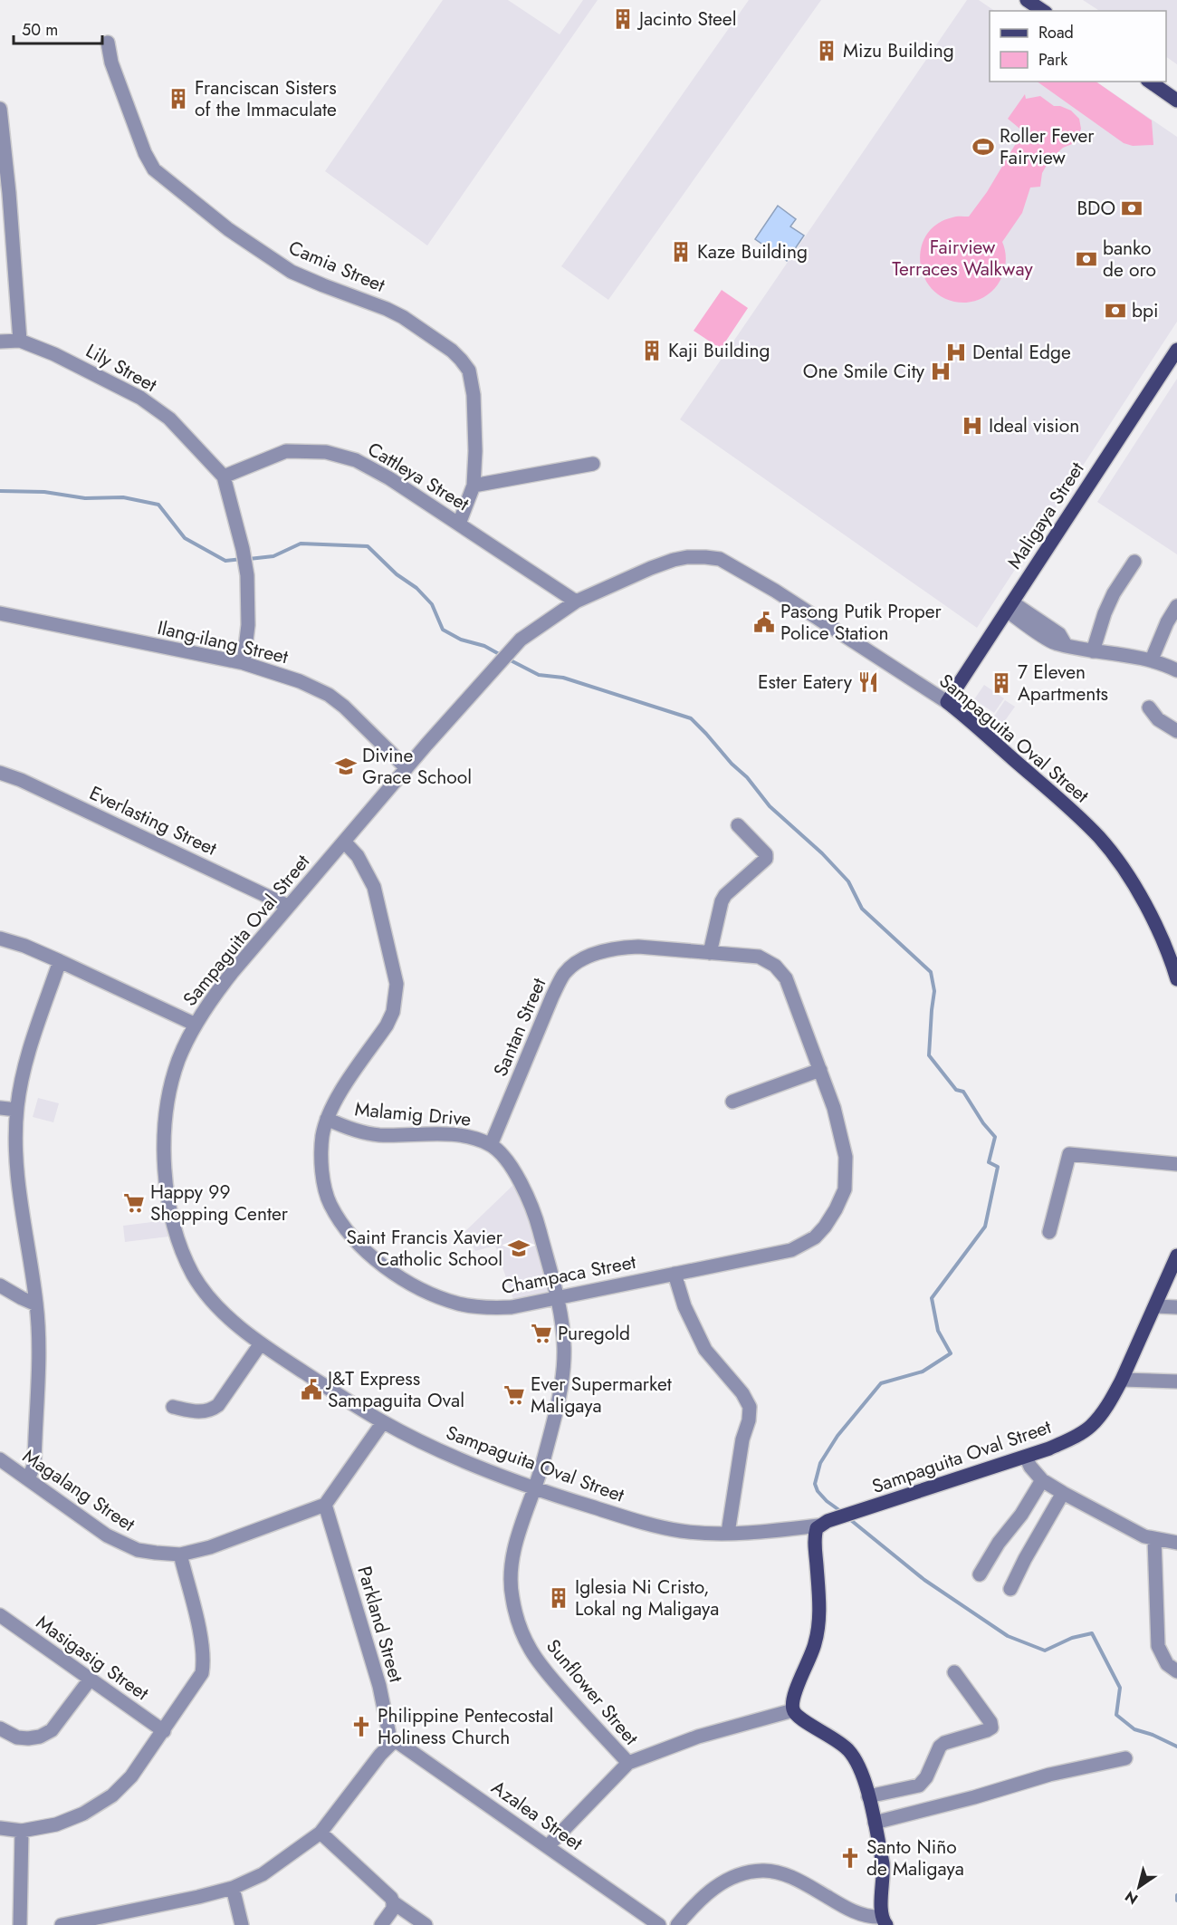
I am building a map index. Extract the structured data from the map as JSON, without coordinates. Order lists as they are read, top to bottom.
{
  "streets": {
    "main road": ["Maligaya Street", "Sampaguita Oval Street"],
    "street": [
      "Camia Street",
      "Lily Street",
      "Cattleya Street",
      "Ilang-ilang Street",
      "Everlasting Street",
      "Santan Street",
      "Malamig Drive",
      "Champaca Street",
      "Magalang Street",
      "Parkland Street",
      "Masigasig Street",
      "Sunflower Street",
      "Azalea Street"
    ]
  },
  "crossings": [
    ["Camia Street", "Cattleya Street"],
    ["Lily Street", "Cattleya Street"],
    ["Lily Street", "Ilang-ilang Street"],
    ["Cattleya Street", "Sampaguita Oval Street"],
    ["Maligaya Street", "Sampaguita Oval Street"],
    ["Ilang-ilang Street", "Sampaguita Oval Street"],
    ["Sampaguita Oval Street", "Everlasting Street"],
    ["Sampaguita Oval Street", "Malamig Drive"],
    ["Sampaguita Oval Street", "Champaca Street"],
    ["Sampaguita Oval Street", "Sunflower Street"],
    ["Santan Street", "Malamig Drive"],
    ["Santan Street", "Champaca Street"],
    ["Malamig Drive", "Champaca Street"],
    ["Malamig Drive", "Sunflower Street"],
    ["Magalang Street", "Parkland Street"],
    ["Parkland Street", "Azalea Street"]
  ],
  "parks": ["Fairview Terraces Walkway"],
  "places": {
    "building": [
      "Jacinto Steel",
      "Mizu Building",
      "Franciscan Sisters of the Immaculate",
      "Kaze Building",
      "Kaji Building",
      "7 Eleven Apartments",
      "Iglesia Ni Cristo, Lokal ng Maligaya"
    ],
    "sports": ["Roller Fever Fairview"],
    "bank": ["BDO", "banko de oro", "bpi"],
    "hospital": ["Dental Edge", "One Smile City", "Ideal vision"],
    "public building": ["Pasong Putik Proper Police Station", "J&T Express Sampaguita Oval"],
    "restaurant": ["Ester Eatery"],
    "school or university": ["Divine Grace School", "Saint Francis Xavier Catholic School"],
    "supermarket": ["Happy 99 Shopping Center", "Puregold", "Ever Supermarket Maligaya"],
    "church": ["Philippine Pentecostal Holiness Church", "Santo Niño de Maligaya"]
  },
  "legend": ["Road", "Park"],
  "scale_bar": "50 m",
  "north": "bottom left"
}
